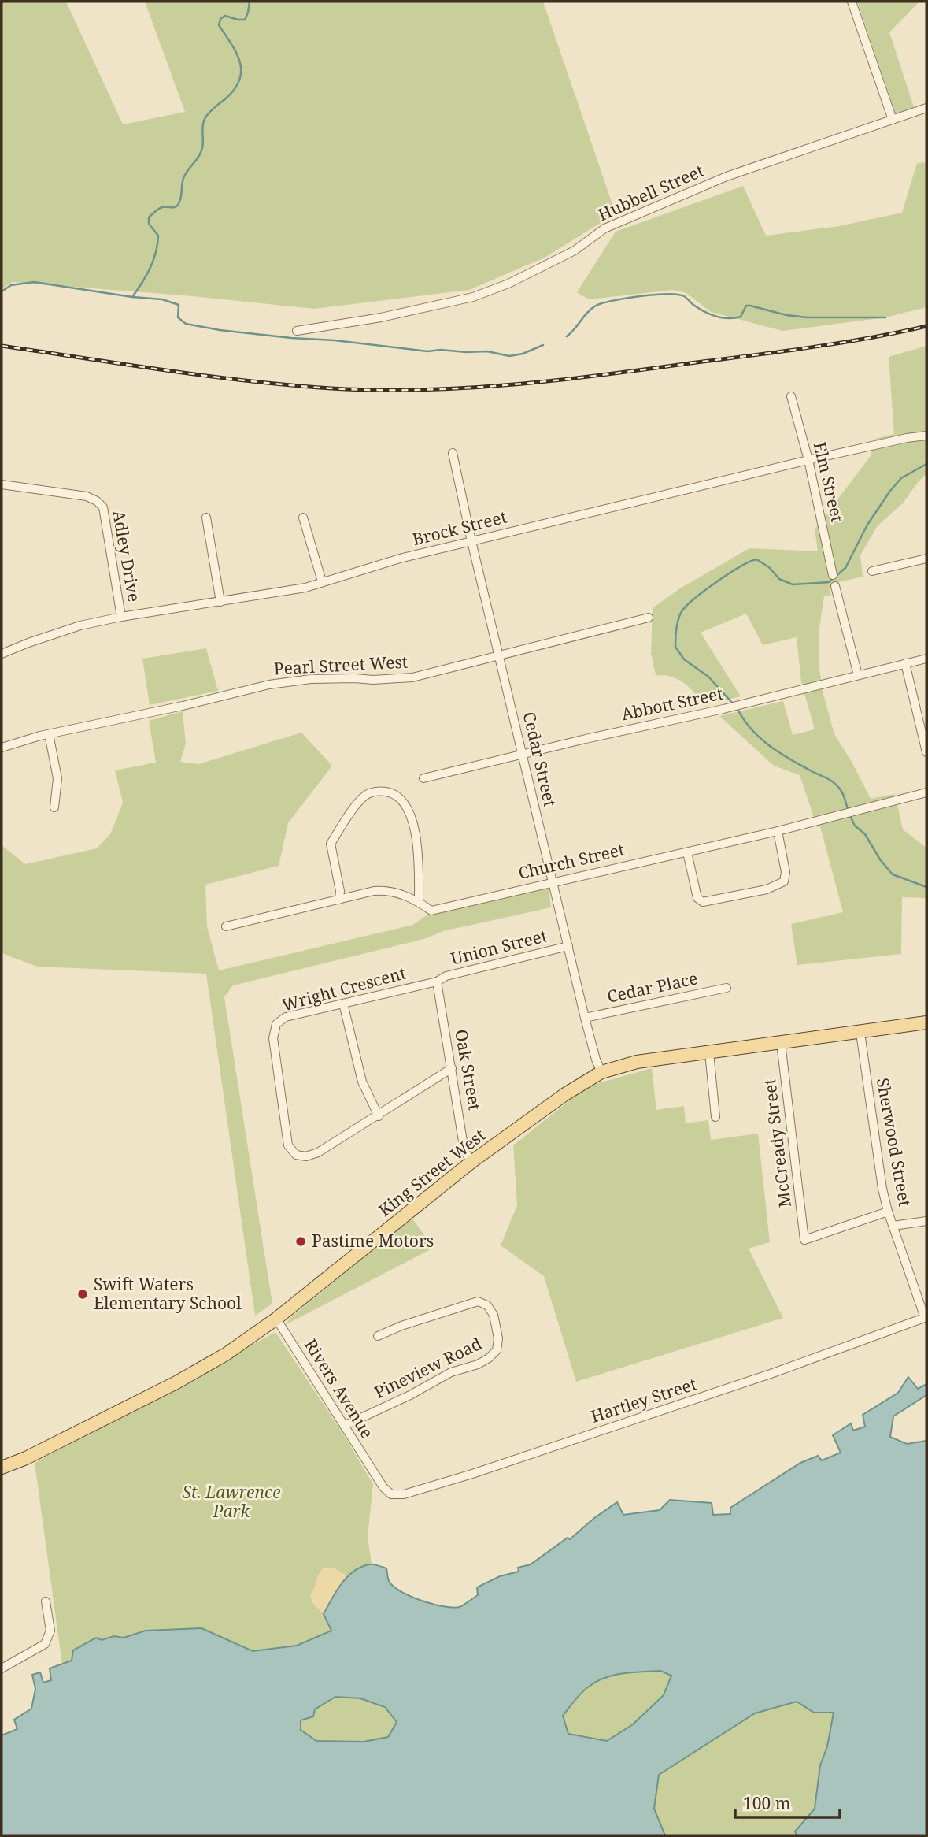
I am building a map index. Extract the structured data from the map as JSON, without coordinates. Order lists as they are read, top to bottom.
{
  "streets": {
    "main road": ["King Street West"],
    "street": [
      "Hubbell Street",
      "Elm Street",
      "Brock Street",
      "Adley Drive",
      "Pearl Street West",
      "Abbott Street",
      "Cedar Street",
      "Church Street",
      "Union Street",
      "Cedar Place",
      "Wright Crescent",
      "Oak Street",
      "Sherwood Street",
      "McCready Street",
      "Pineview Road",
      "Rivers Avenue",
      "Hartley Street"
    ]
  },
  "crossings": [
    ["Elm Street", "Brock Street"],
    ["Brock Street", "Adley Drive"],
    ["Brock Street", "Cedar Street"],
    ["Pearl Street West", "Cedar Street"],
    ["Abbott Street", "Cedar Street"],
    ["Cedar Street", "Church Street"],
    ["Cedar Street", "Union Street"],
    ["Cedar Street", "Cedar Place"],
    ["Cedar Street", "King Street West"],
    ["Union Street", "Wright Crescent"],
    ["Union Street", "Oak Street"],
    ["Wright Crescent", "Oak Street"],
    ["Oak Street", "King Street West"],
    ["Sherwood Street", "McCready Street"],
    ["Sherwood Street", "King Street West"],
    ["Sherwood Street", "Hartley Street"],
    ["McCready Street", "King Street West"],
    ["King Street West", "Rivers Avenue"],
    ["Pineview Road", "Rivers Avenue"],
    ["Rivers Avenue", "Hartley Street"]
  ],
  "parks": ["St. Lawrence Park"],
  "places": ["Pastime Motors", "Swift Waters Elementary School"],
  "scale_bar": "100 m"
}
